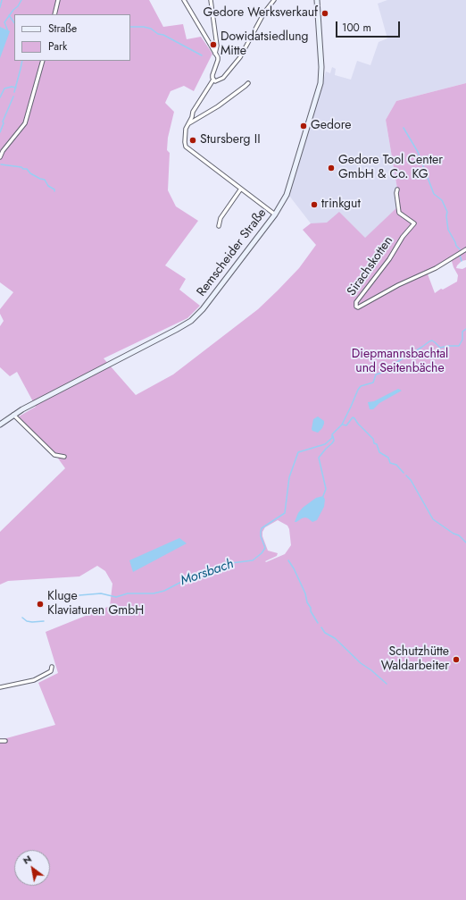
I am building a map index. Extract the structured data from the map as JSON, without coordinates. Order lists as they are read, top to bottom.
{
  "streets": {
    "main road": ["Remscheider Straße"],
    "street": ["Sirachskotten"]
  },
  "water": ["Morsbach"],
  "parks": ["Diepmannsbachtal und Seitenbäche"],
  "places": [
    "Gedore Werksverkauf",
    "Dowidatsiedlung Mitte",
    "Gedore",
    "Stursberg II",
    "Gedore Tool Center GmbH & Co. KG",
    "trinkgut",
    "Kluge Klaviaturen GmbH",
    "Schutzhütte Waldarbeiter"
  ],
  "legend": ["Straße", "Park"],
  "scale_bar": "100 m",
  "north": "top left"
}
